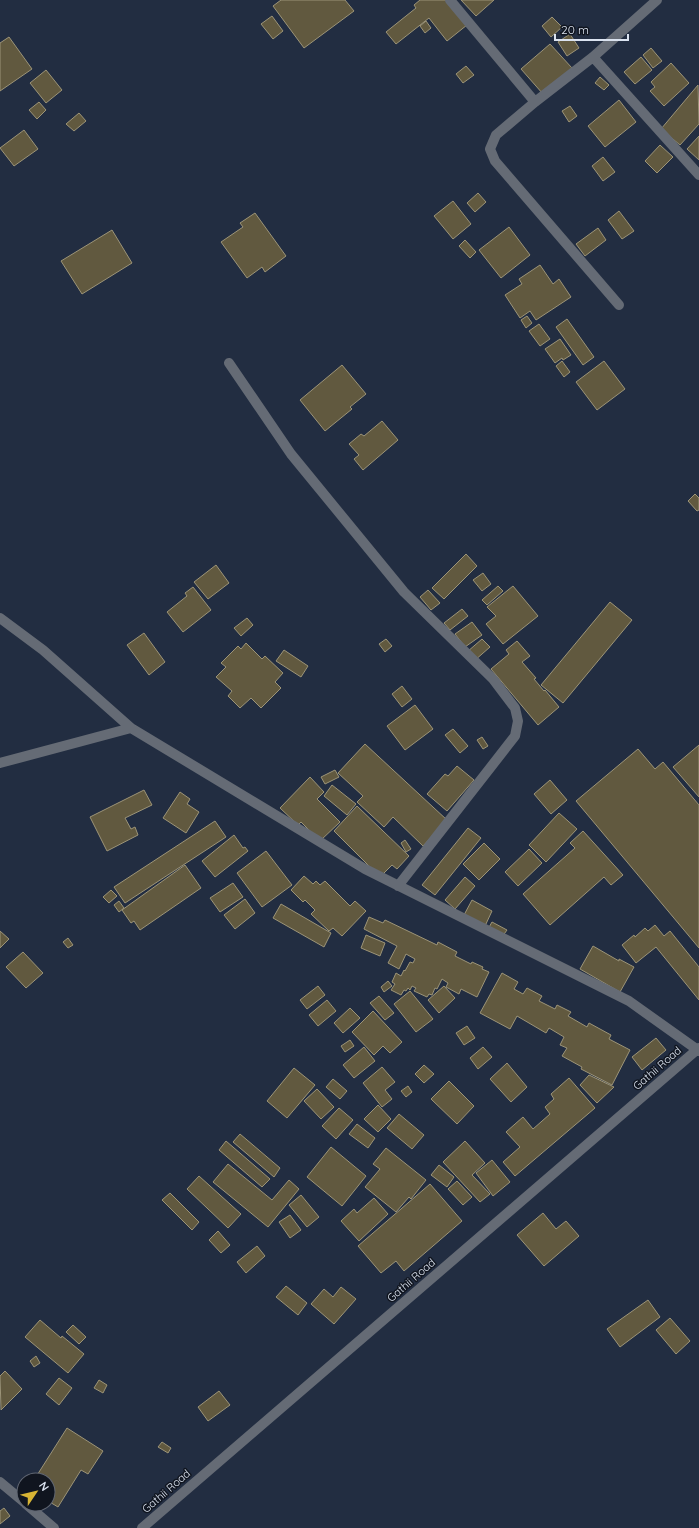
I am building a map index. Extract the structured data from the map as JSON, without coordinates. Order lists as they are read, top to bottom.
{
  "streets": {
    "street": ["Gathii Road"]
  },
  "scale_bar": "20 m",
  "north": "top right"
}
